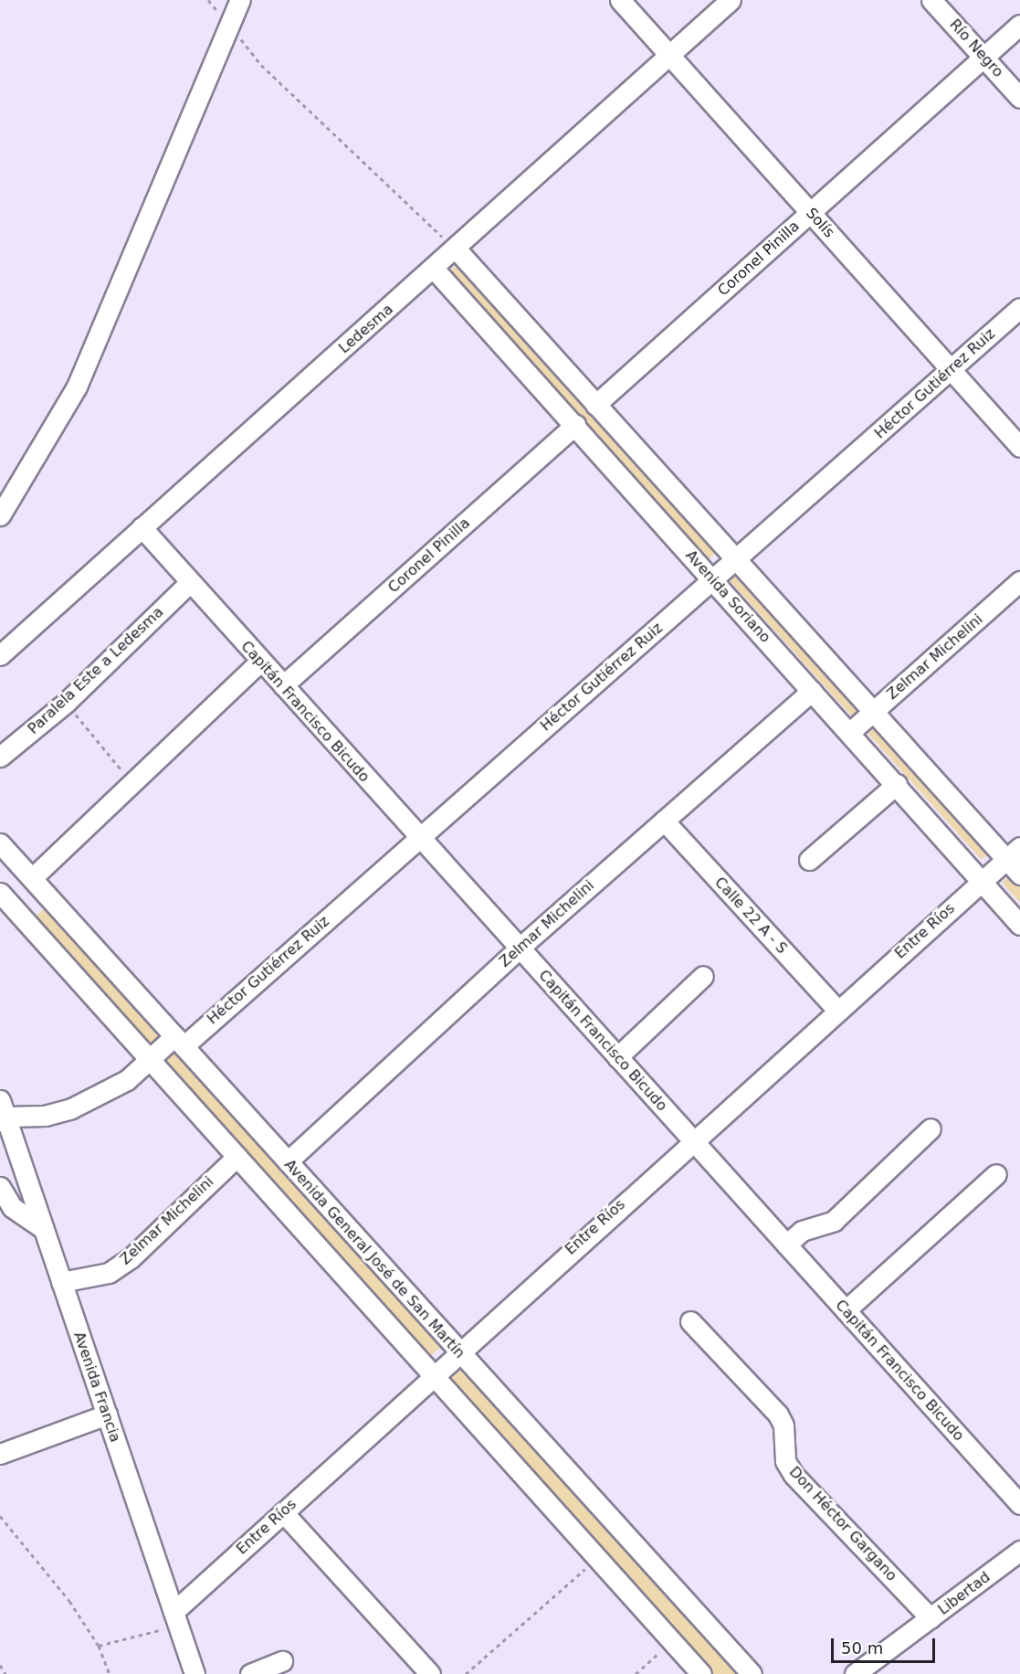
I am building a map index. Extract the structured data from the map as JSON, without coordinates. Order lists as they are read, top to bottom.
{
  "streets": {
    "street": [
      "Río Negro",
      "Solís",
      "Coronel Pinilla",
      "Ledesma",
      "Héctor Gutiérrez Ruiz",
      "Avenida Soriano",
      "Zelmar Michelini",
      "Paralela Este a Ledesma",
      "Capitán Francisco Bicudo",
      "Calle 22 A - S",
      "Entre Ríos",
      "Avenida General José de San Martín",
      "Avenida Francia",
      "Don Héctor Gargano",
      "Libertad"
    ]
  },
  "crossings": [
    ["Río Negro", "Coronel Pinilla"],
    ["Solís", "Coronel Pinilla"],
    ["Solís", "Ledesma"],
    ["Solís", "Héctor Gutiérrez Ruiz"],
    ["Coronel Pinilla", "Avenida Soriano"],
    ["Coronel Pinilla", "Capitán Francisco Bicudo"],
    ["Ledesma", "Avenida Soriano"],
    ["Ledesma", "Capitán Francisco Bicudo"],
    ["Héctor Gutiérrez Ruiz", "Avenida Soriano"],
    ["Héctor Gutiérrez Ruiz", "Capitán Francisco Bicudo"],
    ["Héctor Gutiérrez Ruiz", "Avenida General José de San Martín"],
    ["Héctor Gutiérrez Ruiz", "Avenida Francia"],
    ["Avenida Soriano", "Zelmar Michelini"],
    ["Avenida Soriano", "Entre Ríos"],
    ["Zelmar Michelini", "Capitán Francisco Bicudo"],
    ["Zelmar Michelini", "Calle 22 A - S"],
    ["Zelmar Michelini", "Avenida General José de San Martín"],
    ["Zelmar Michelini", "Avenida Francia"],
    ["Paralela Este a Ledesma", "Capitán Francisco Bicudo"],
    ["Capitán Francisco Bicudo", "Entre Ríos"],
    ["Calle 22 A - S", "Entre Ríos"],
    ["Entre Ríos", "Avenida General José de San Martín"],
    ["Entre Ríos", "Avenida Francia"],
    ["Don Héctor Gargano", "Libertad"]
  ],
  "scale_bar": "50 m"
}
